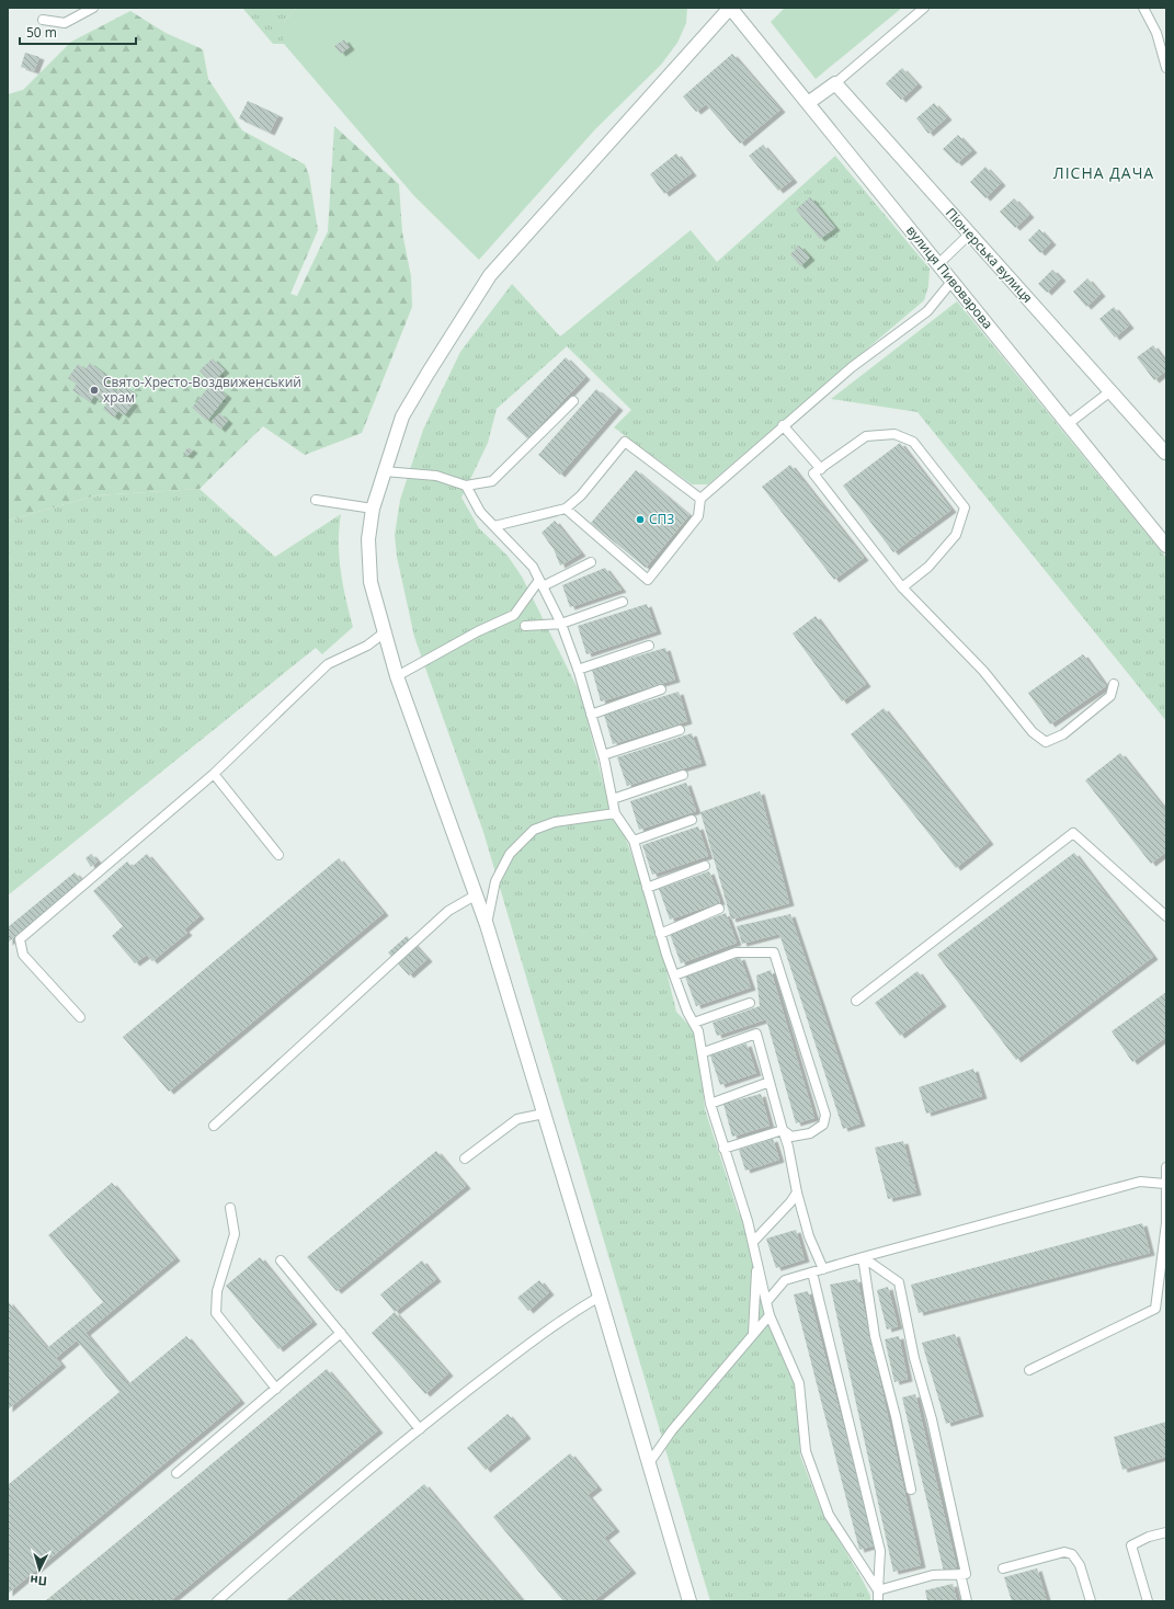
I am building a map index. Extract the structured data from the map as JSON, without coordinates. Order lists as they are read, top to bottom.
{
  "streets": {
    "street": ["Піонерська вулиця", "вулиця Пивоварова"]
  },
  "districts": ["ЛІСНА ДАЧА"],
  "places": ["Свято-Хресто-Воздвиженський храм", "СПЗ"],
  "scale_bar": "50 m",
  "north": "bottom"
}
